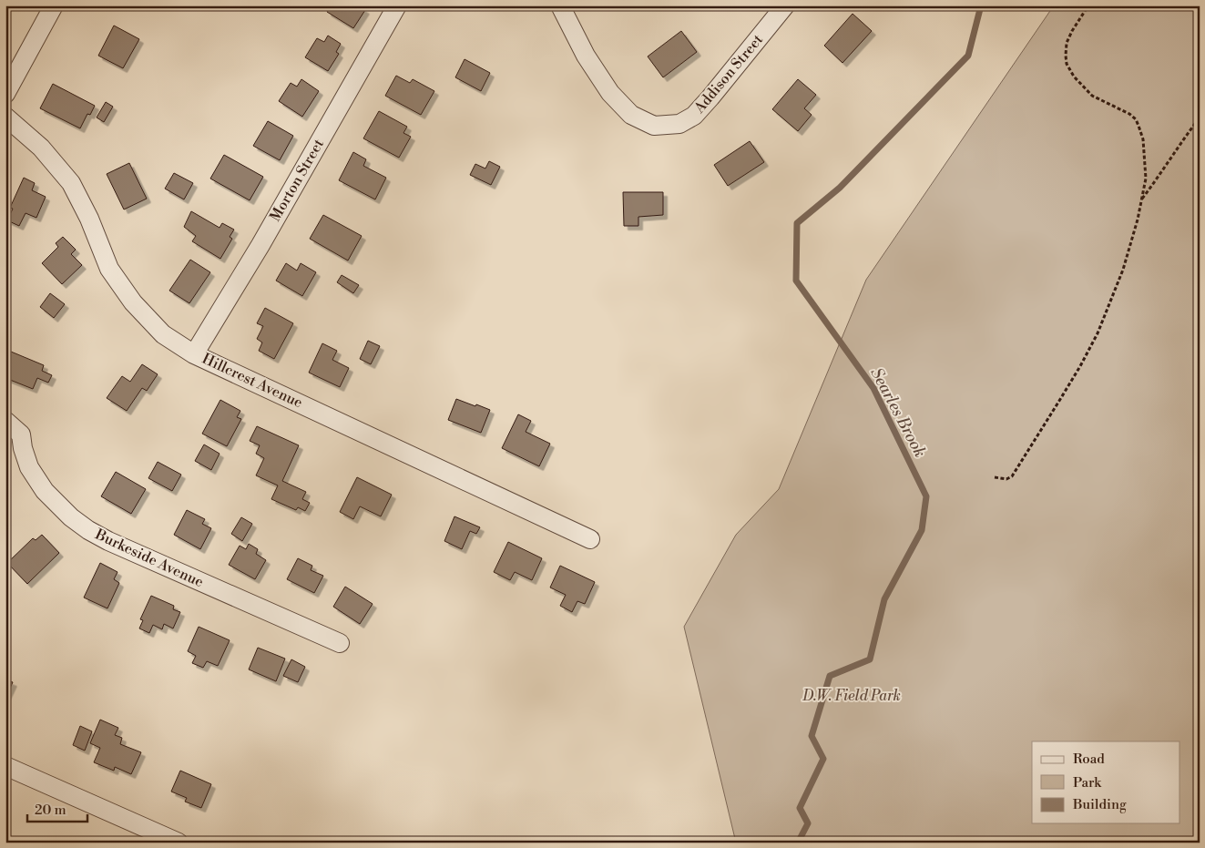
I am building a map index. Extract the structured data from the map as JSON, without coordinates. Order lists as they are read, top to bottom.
{
  "streets": {
    "street": [
      "Addison Street",
      "Morton Street",
      "Hillcrest Avenue",
      "Burkeside Avenue"
    ]
  },
  "crossings": [
    ["Morton Street", "Hillcrest Avenue"]
  ],
  "water": ["Searles Brook"],
  "parks": ["D.W. Field Park"],
  "legend": ["Road", "Park", "Building"],
  "scale_bar": "20 m"
}
